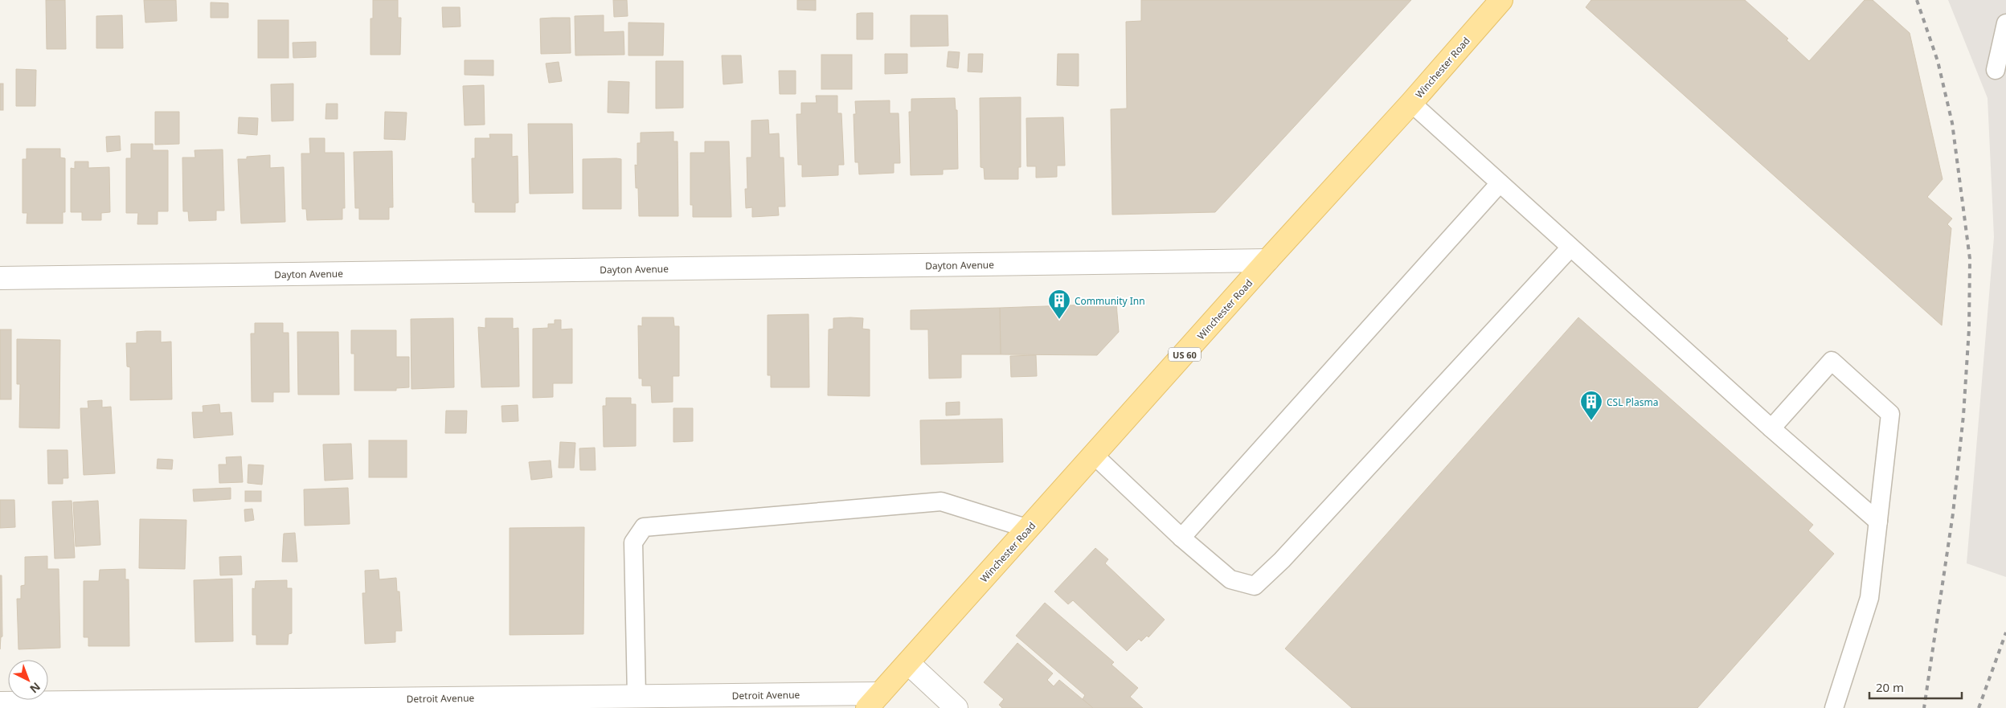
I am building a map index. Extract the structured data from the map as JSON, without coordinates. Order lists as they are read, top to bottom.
{
  "streets": {
    "main road": ["Winchester Road", "US 60"],
    "street": ["Dayton Avenue", "Detroit Avenue"]
  },
  "crossings": [
    ["Winchester Road", "Dayton Avenue"],
    ["Winchester Road", "Detroit Avenue"]
  ],
  "places": {
    "building": ["Community Inn", "CSL Plasma"]
  },
  "scale_bar": "20 m",
  "north": "bottom right"
}
